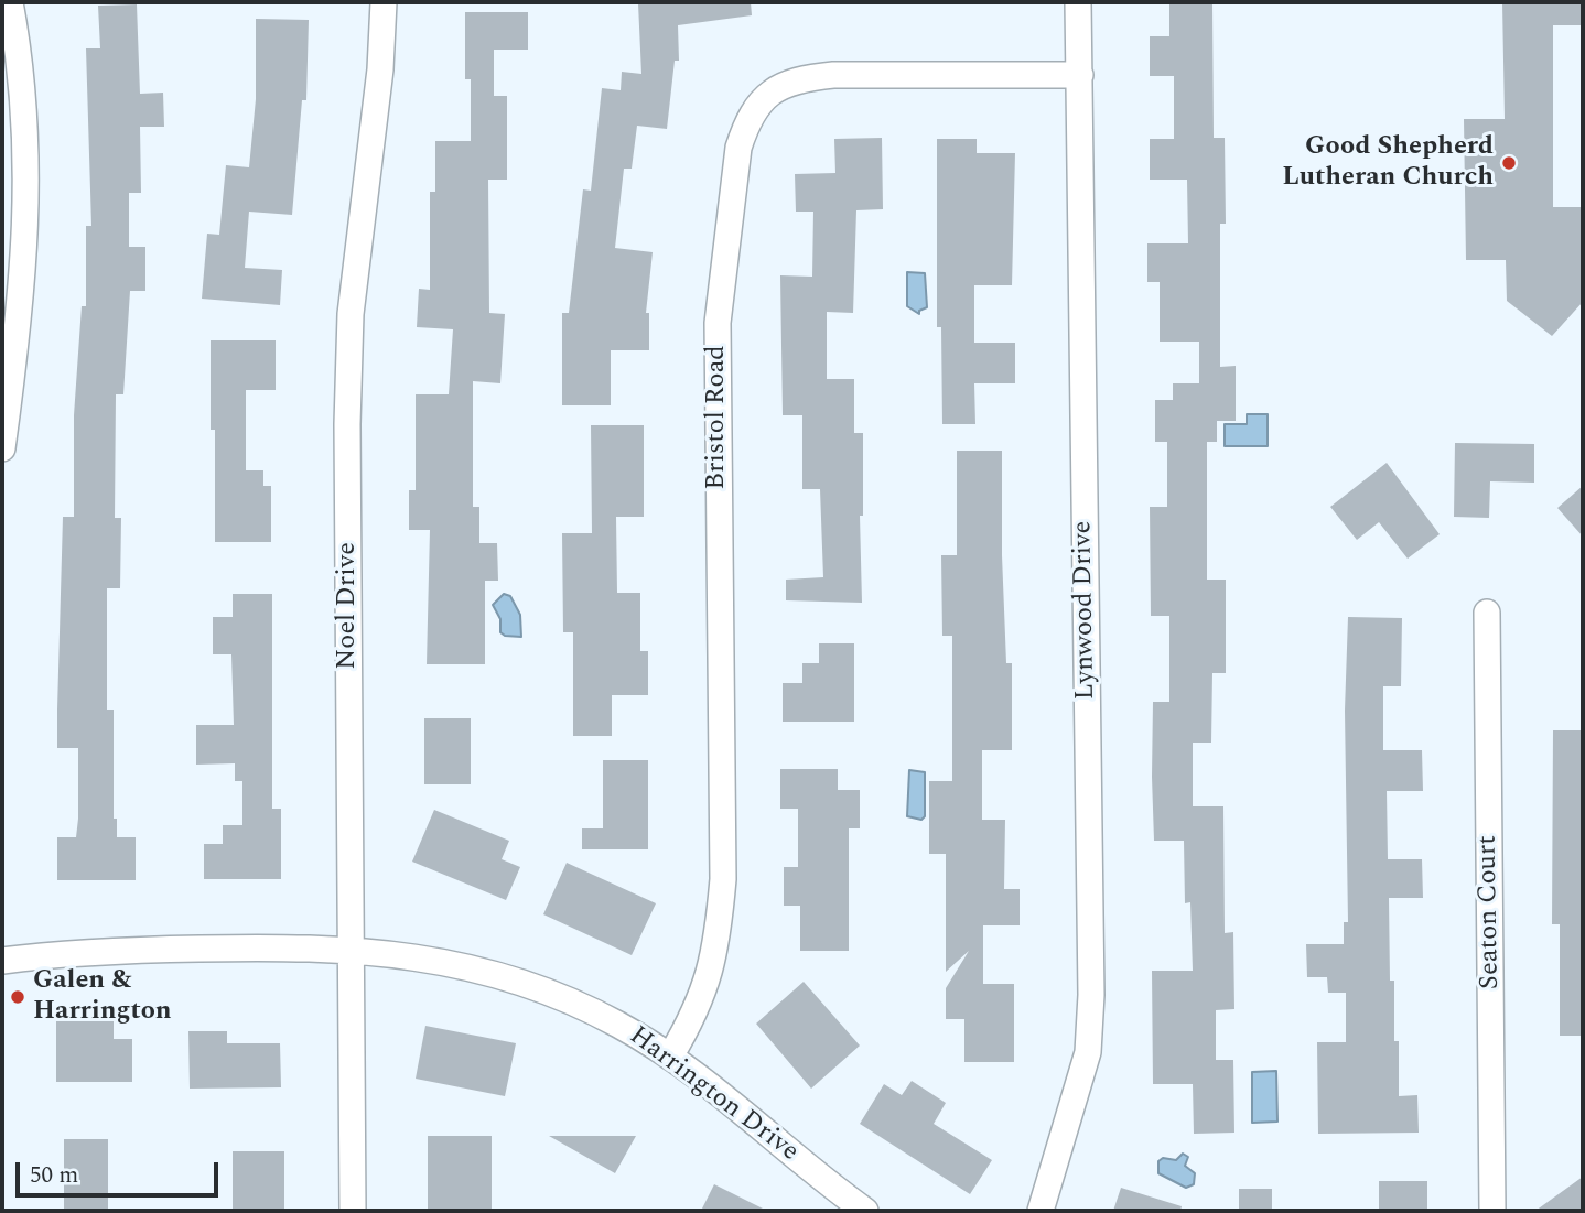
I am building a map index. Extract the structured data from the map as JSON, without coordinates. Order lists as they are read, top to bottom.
{
  "streets": {
    "street": [
      "Bristol Road",
      "Noel Drive",
      "Lynwood Drive",
      "Seaton Court",
      "Harrington Drive"
    ]
  },
  "crossings": [
    ["Bristol Road", "Lynwood Drive"],
    ["Bristol Road", "Harrington Drive"],
    ["Noel Drive", "Harrington Drive"]
  ],
  "places": ["Good Shepherd Lutheran Church", "Galen & Harrington"],
  "scale_bar": "50 m"
}
